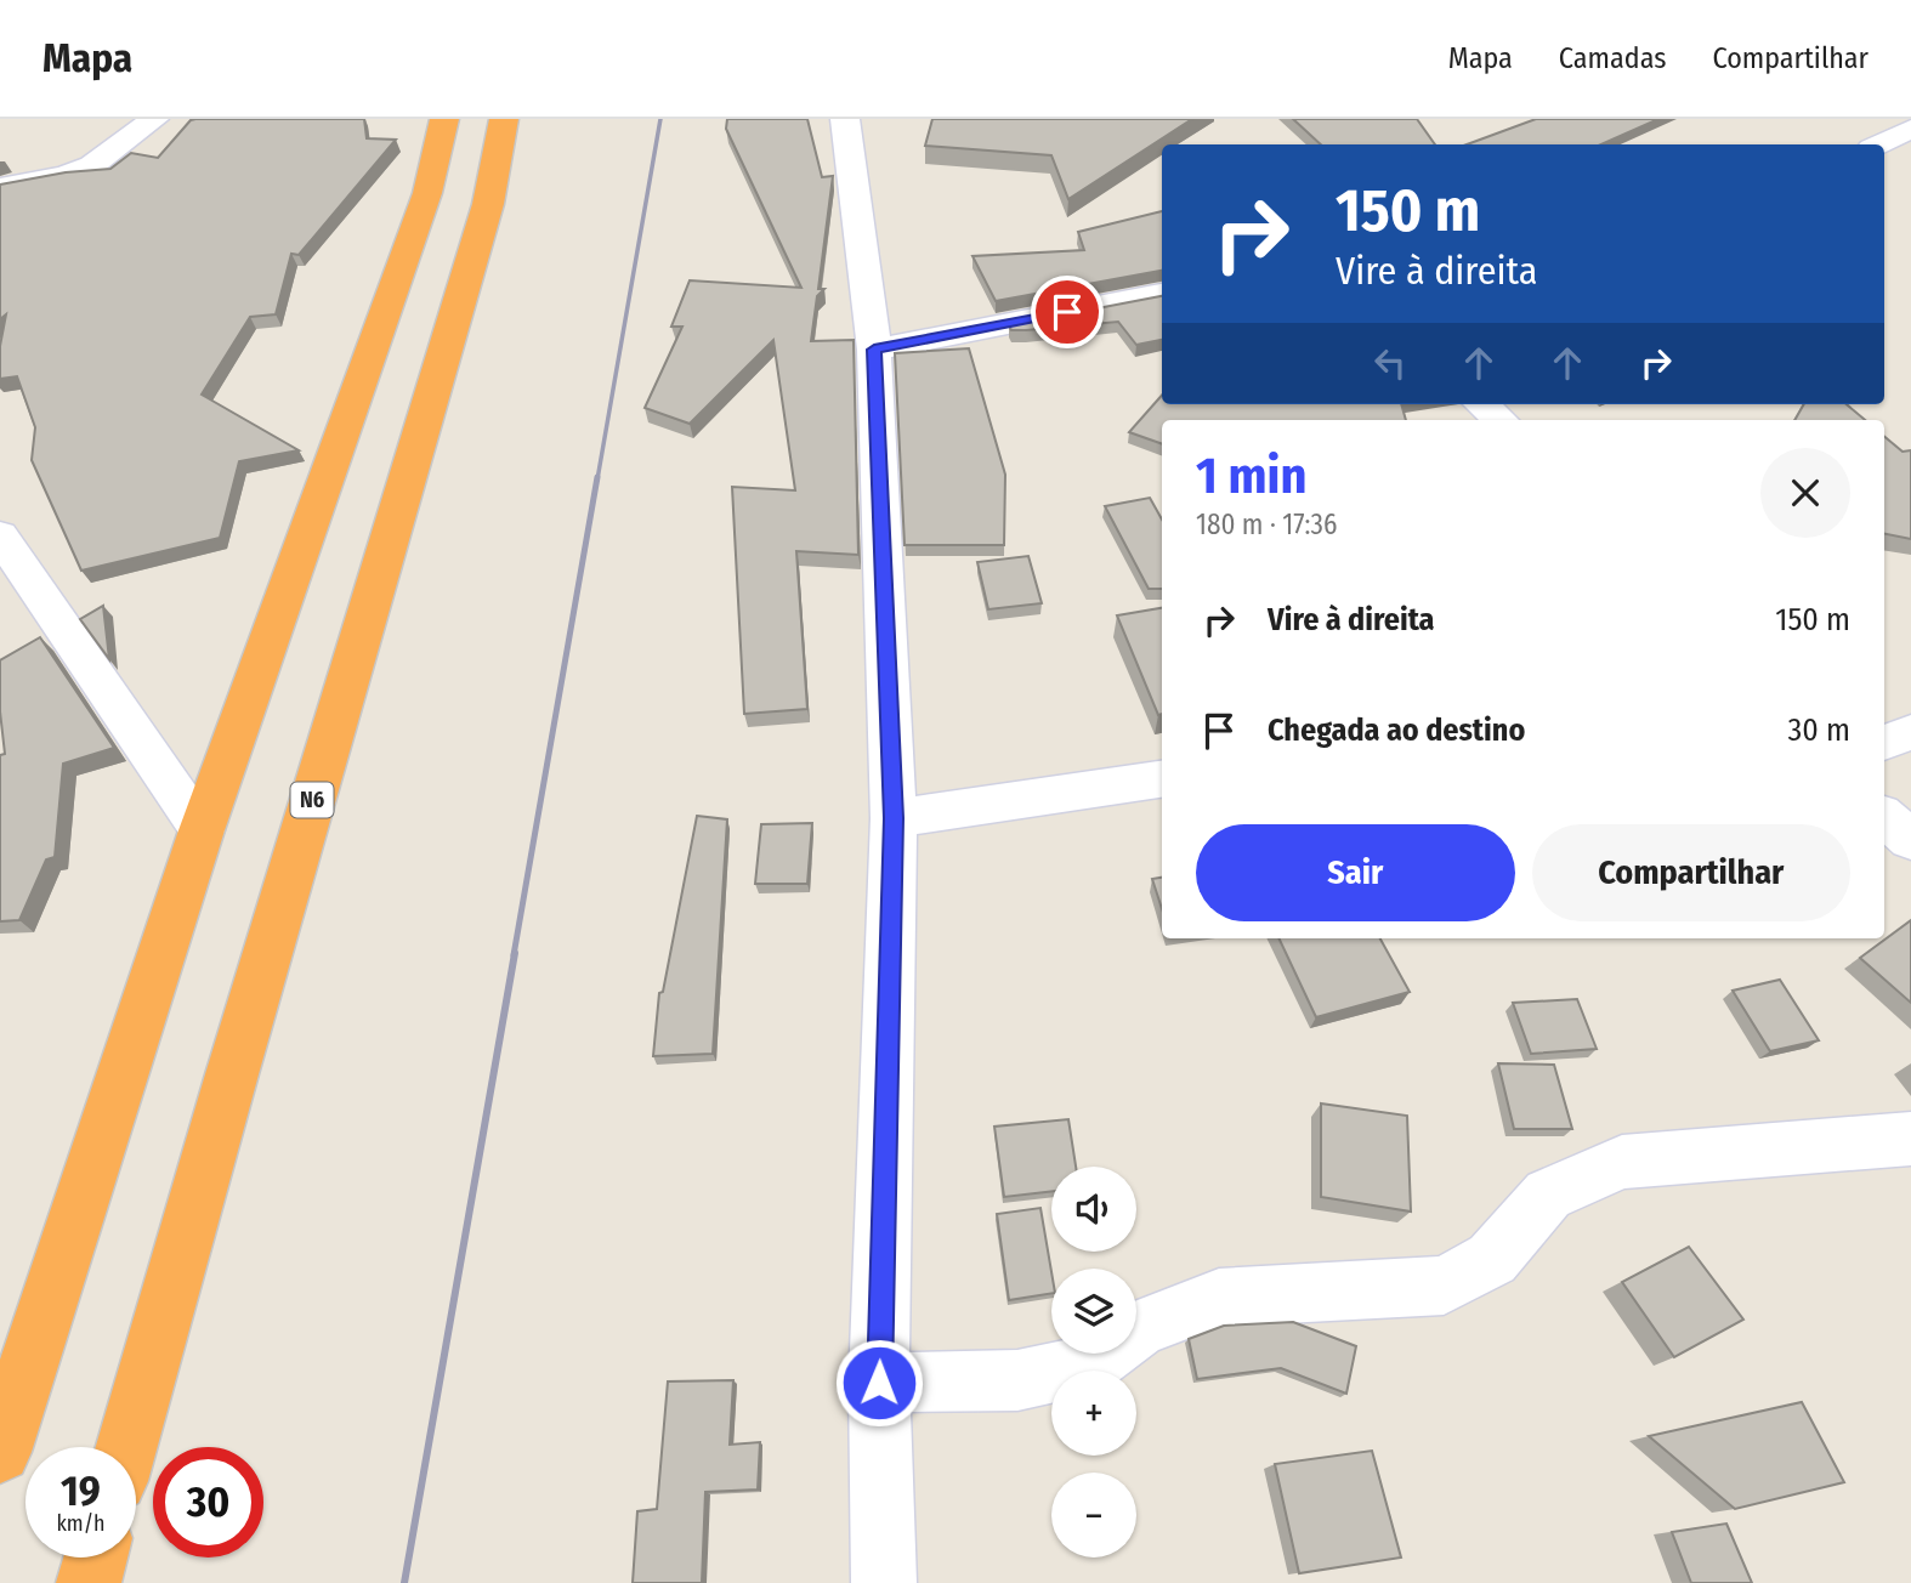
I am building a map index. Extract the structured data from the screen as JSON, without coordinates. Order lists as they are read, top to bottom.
{
  "streets": {
    "highway": ["N6"]
  },
  "page": {
    "header": "Mapa",
    "nav": ["Mapa", "Camadas", "Compartilhar"],
    "turn": ["150 m", "Vire à direita"],
    "heading": ["1 min", "180 m · 17:36"],
    "list": [
      {
        "name": "Vire à direita",
        "value": "150 m"
      },
      {
        "name": "Chegada ao destino",
        "value": "30 m"
      }
    ],
    "buttons": ["Sair", "Compartilhar"],
    "map_buttons": ["+", "−"],
    "speed": "19 km/h",
    "limit": "30"
  }
}
